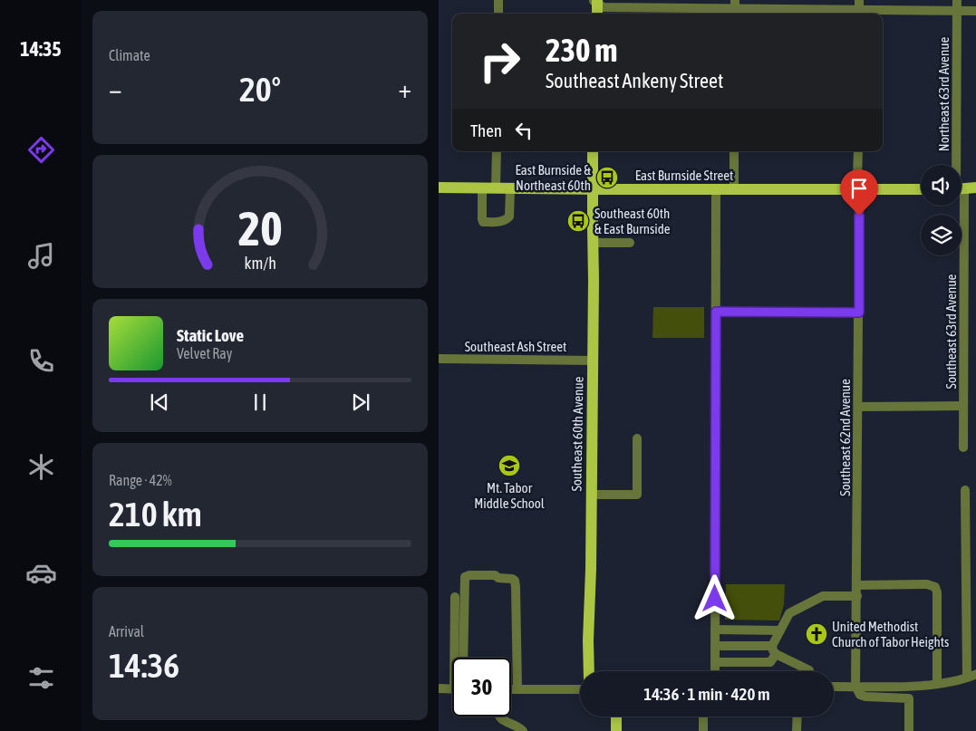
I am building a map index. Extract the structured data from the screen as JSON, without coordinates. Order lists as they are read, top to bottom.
{
  "streets": {
    "main road": ["East Burnside Street", "Southeast 60th Avenue"],
    "street": [
      "Northeast 63rd Avenue",
      "Southeast 63rd Avenue",
      "Southeast Ash Street",
      "Southeast 62nd Avenue"
    ]
  },
  "crossings": [
    ["East Burnside Street", "Southeast 60th Avenue"],
    ["East Burnside Street", "Southeast 62nd Avenue"],
    ["Southeast Ash Street", "Southeast 60th Avenue"]
  ],
  "places": {
    "bus stop": ["East Burnside & Northeast 60th", "Southeast 60th & East Burnside"],
    "school or university": ["Mt. Tabor Middle School"],
    "church": ["United Methodist Church of Tabor Heights"]
  },
  "page": {
    "tabs": "14:35",
    "tile": [
      "Climate",
      ["Range · 42%", "210 km"],
      ["Arrival", "14:36"]
    ],
    "turn": ["230 m", "Southeast Ankeny Street"],
    "heat": ["−", "20°", "+"],
    "then": "Then",
    "song": ["Static Love", "Velvet Ray"],
    "limit": "30",
    "trip": "14:36 · 1 min · 420 m",
    "gauge": ["20", "km/h"]
  }
}
